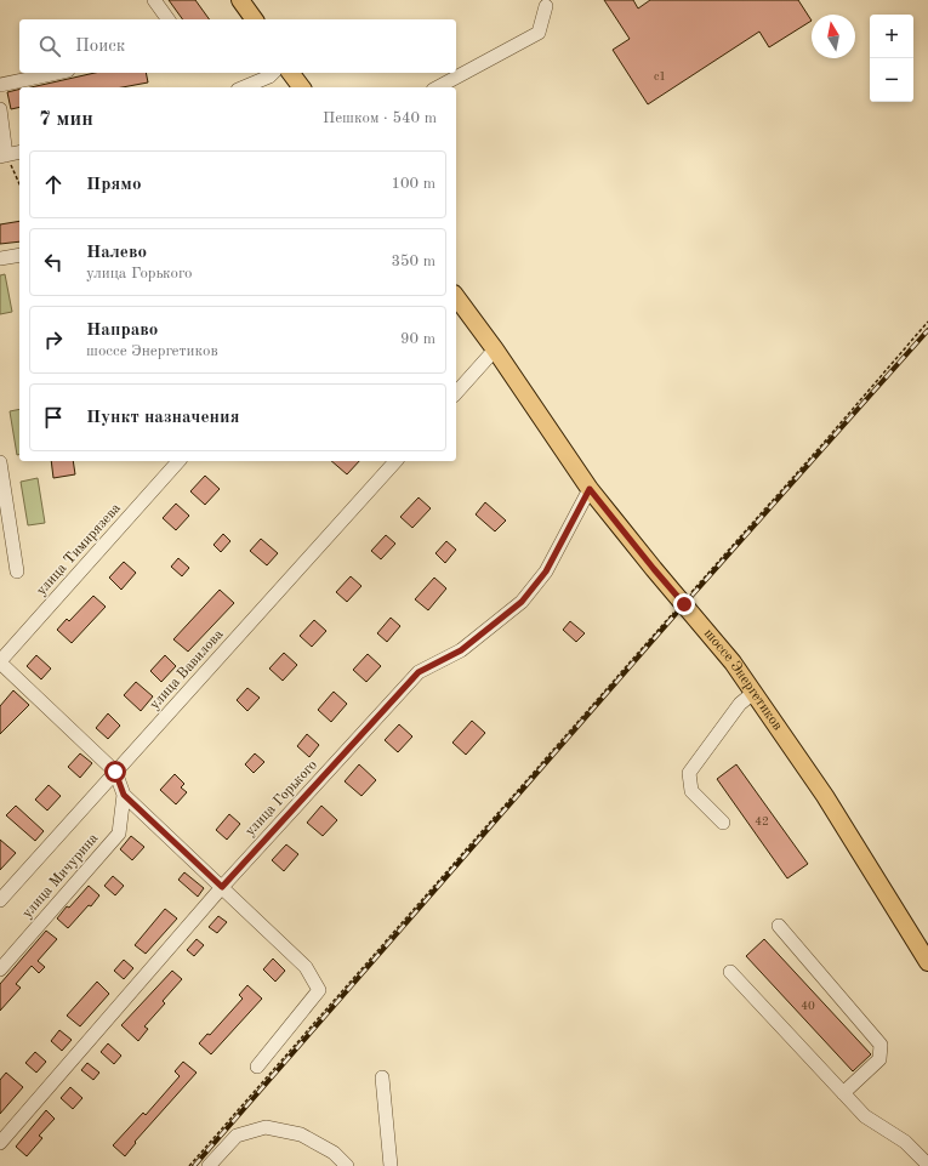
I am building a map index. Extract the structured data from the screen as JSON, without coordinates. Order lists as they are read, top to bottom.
{
  "streets": {
    "main road": ["шоссе Энергетиков"],
    "street": [
      "улица Тимирязева",
      "улица Вавилова",
      "улица Горького",
      "улица Мичурина"
    ]
  },
  "crossings": [
    ["шоссе Энергетиков", "улица Горького"]
  ],
  "house_numbers": ["с1", "42", "40"],
  "north": "top",
  "page": {
    "map_buttons": ["+", "−"],
    "search": "Поиск",
    "heading": ["7 мин", "Пешком · 540 m"],
    "list": [
      ["Прямо", "100 m"],
      ["Налево", "улица Горького", "350 m"],
      ["Направо", "шоссе Энергетиков", "90 m"],
      "Пункт назначения"
    ]
  }
}
